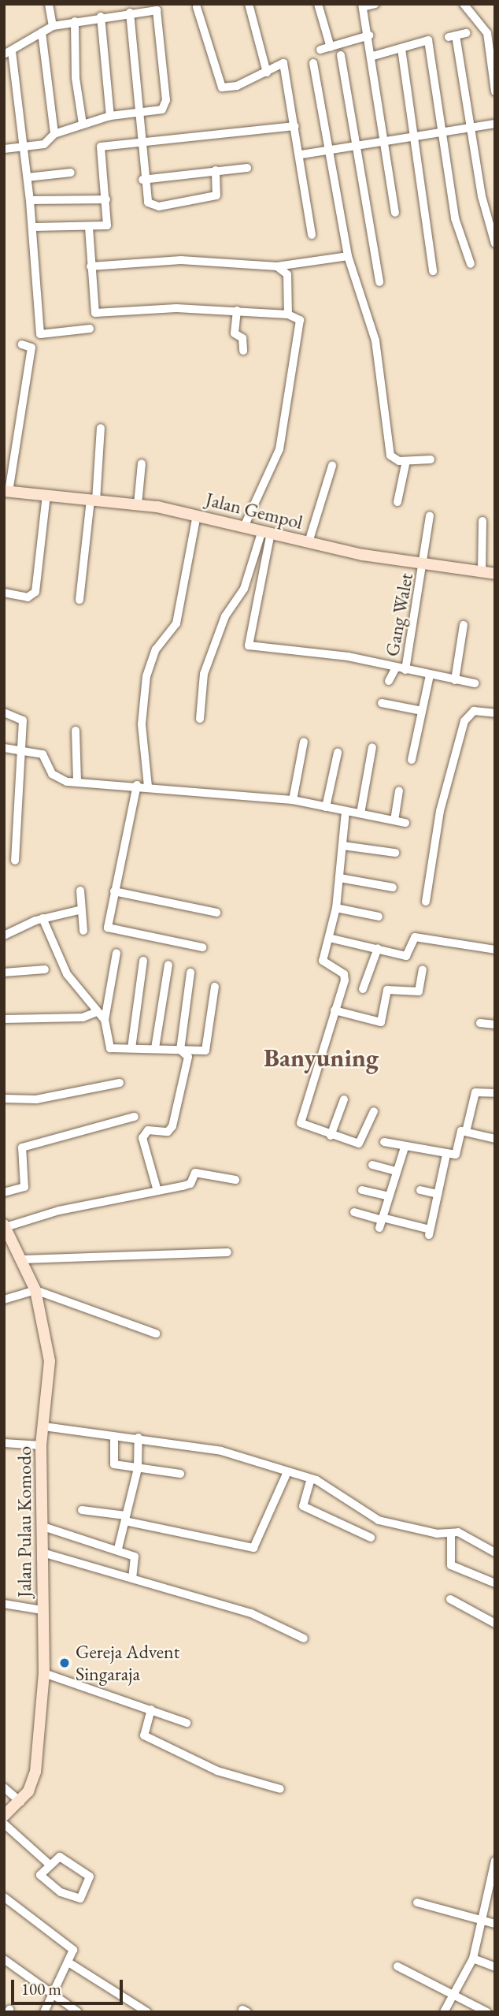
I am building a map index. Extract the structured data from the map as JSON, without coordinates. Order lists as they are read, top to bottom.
{
  "streets": {
    "street": ["Jalan Gempol", "Gang Walet", "Jalan Pulau Komodo"]
  },
  "crossings": [
    ["Jalan Gempol", "Gang Walet"]
  ],
  "districts": ["Banyuning"],
  "places": ["Gereja Advent Singaraja"],
  "scale_bar": "100 m"
}
